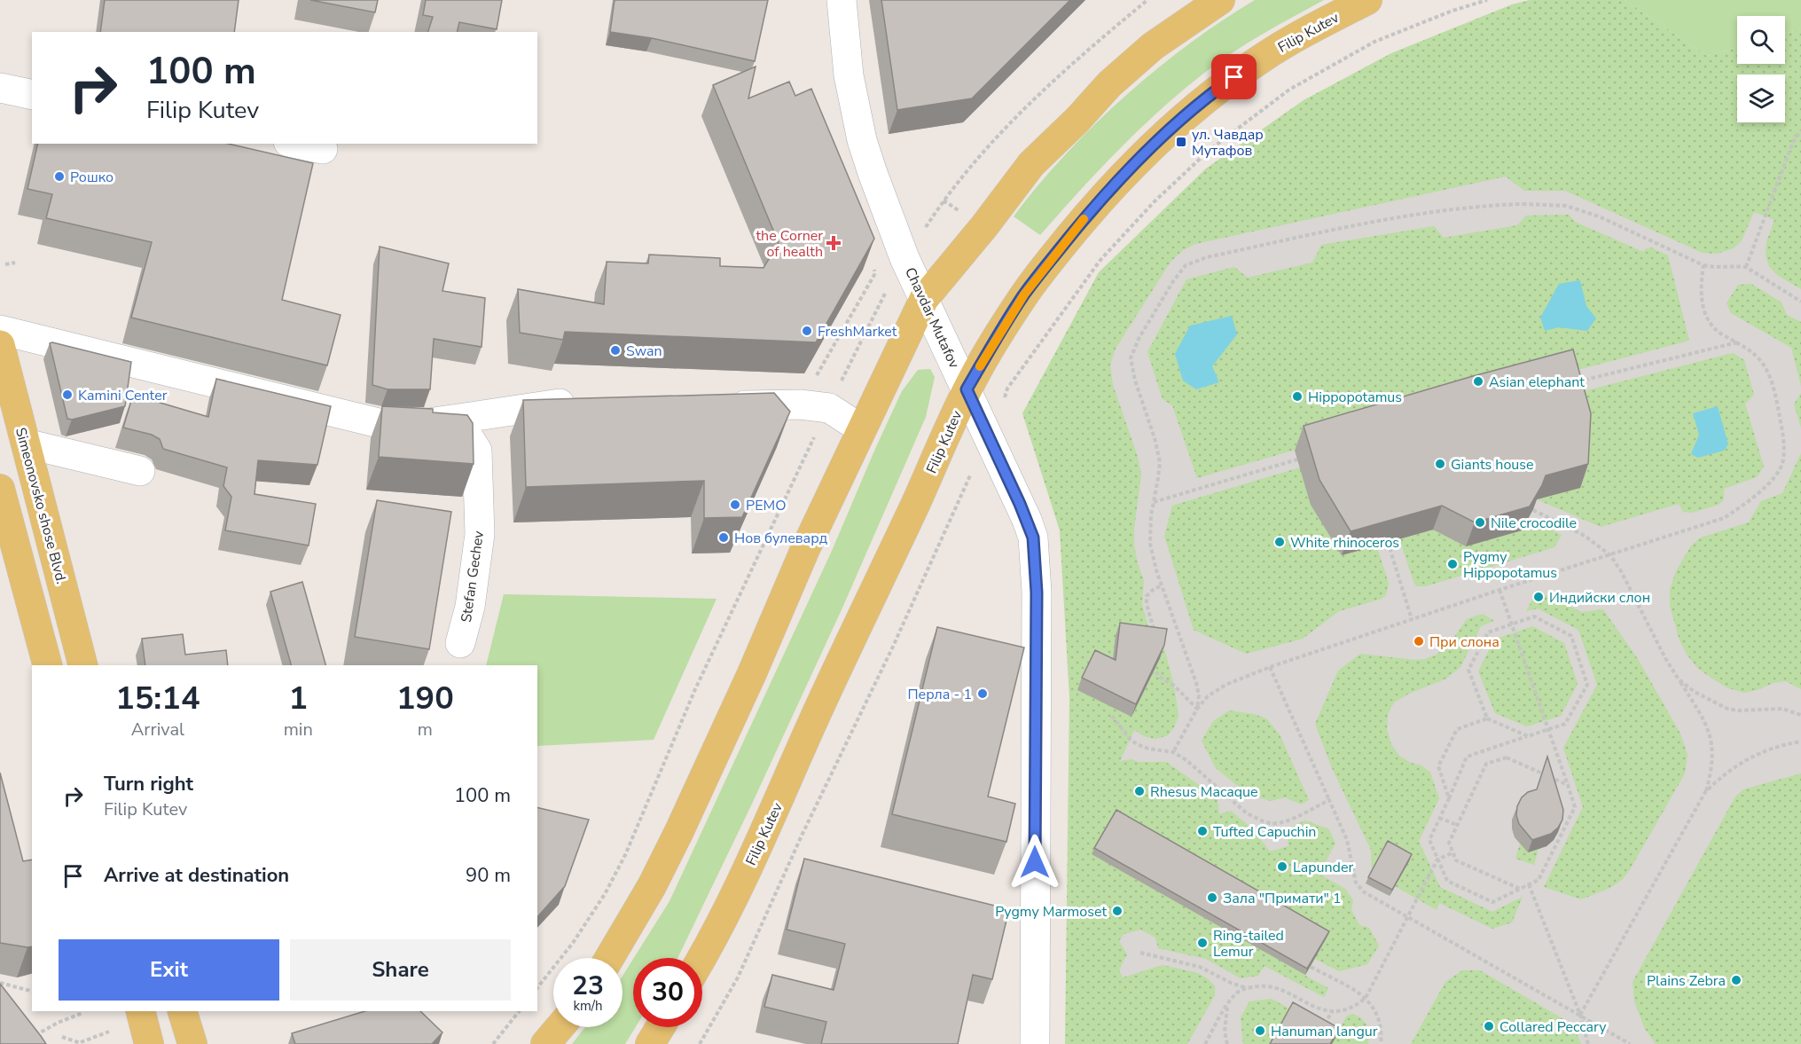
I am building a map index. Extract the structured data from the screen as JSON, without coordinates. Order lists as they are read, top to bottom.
{
  "streets": {
    "main road": ["Filip Kutev", "Simeonovsko shose Blvd."],
    "street": ["Chavdar Mutafov", "Stefan Gechev"]
  },
  "crossings": [
    ["Filip Kutev", "Chavdar Mutafov"]
  ],
  "places": {
    "transit": ["ул. Чавдар Мутафов"],
    "other": [
      "Рошко",
      "FreshMarket",
      "Swan",
      "Asian elephant",
      "Kamini Center",
      "Hippopotamus",
      "Giants house",
      "РЕМО",
      "Nile crocodile",
      "Нов булевард",
      "White rhinoceros",
      "Pygmy Hippopotamus",
      "Индийски слон",
      "При слона",
      "Перла - 1",
      "Rhesus Macaque",
      "Tufted Capuchin",
      "Lapunder",
      "Зала \"Примати\" 1",
      "Pygmy Marmoset",
      "Ring-tailed Lemur",
      "Plains Zebra",
      "Collared Peccary",
      "Hanuman langur"
    ],
    "health": ["the Corner of health"]
  },
  "page": {
    "turn": ["100 m", "Filip Kutev"],
    "eta": [
      "15:14",
      "Arrival",
      "1",
      "min",
      "190",
      "m"
    ],
    "list": [
      {
        "name": "Turn right",
        "note": "Filip Kutev",
        "value": "100 m"
      },
      {
        "name": "Arrive at destination",
        "value": "90 m"
      }
    ],
    "buttons": ["Exit", "Share"],
    "speed": "23 km/h",
    "limit": "30"
  }
}
